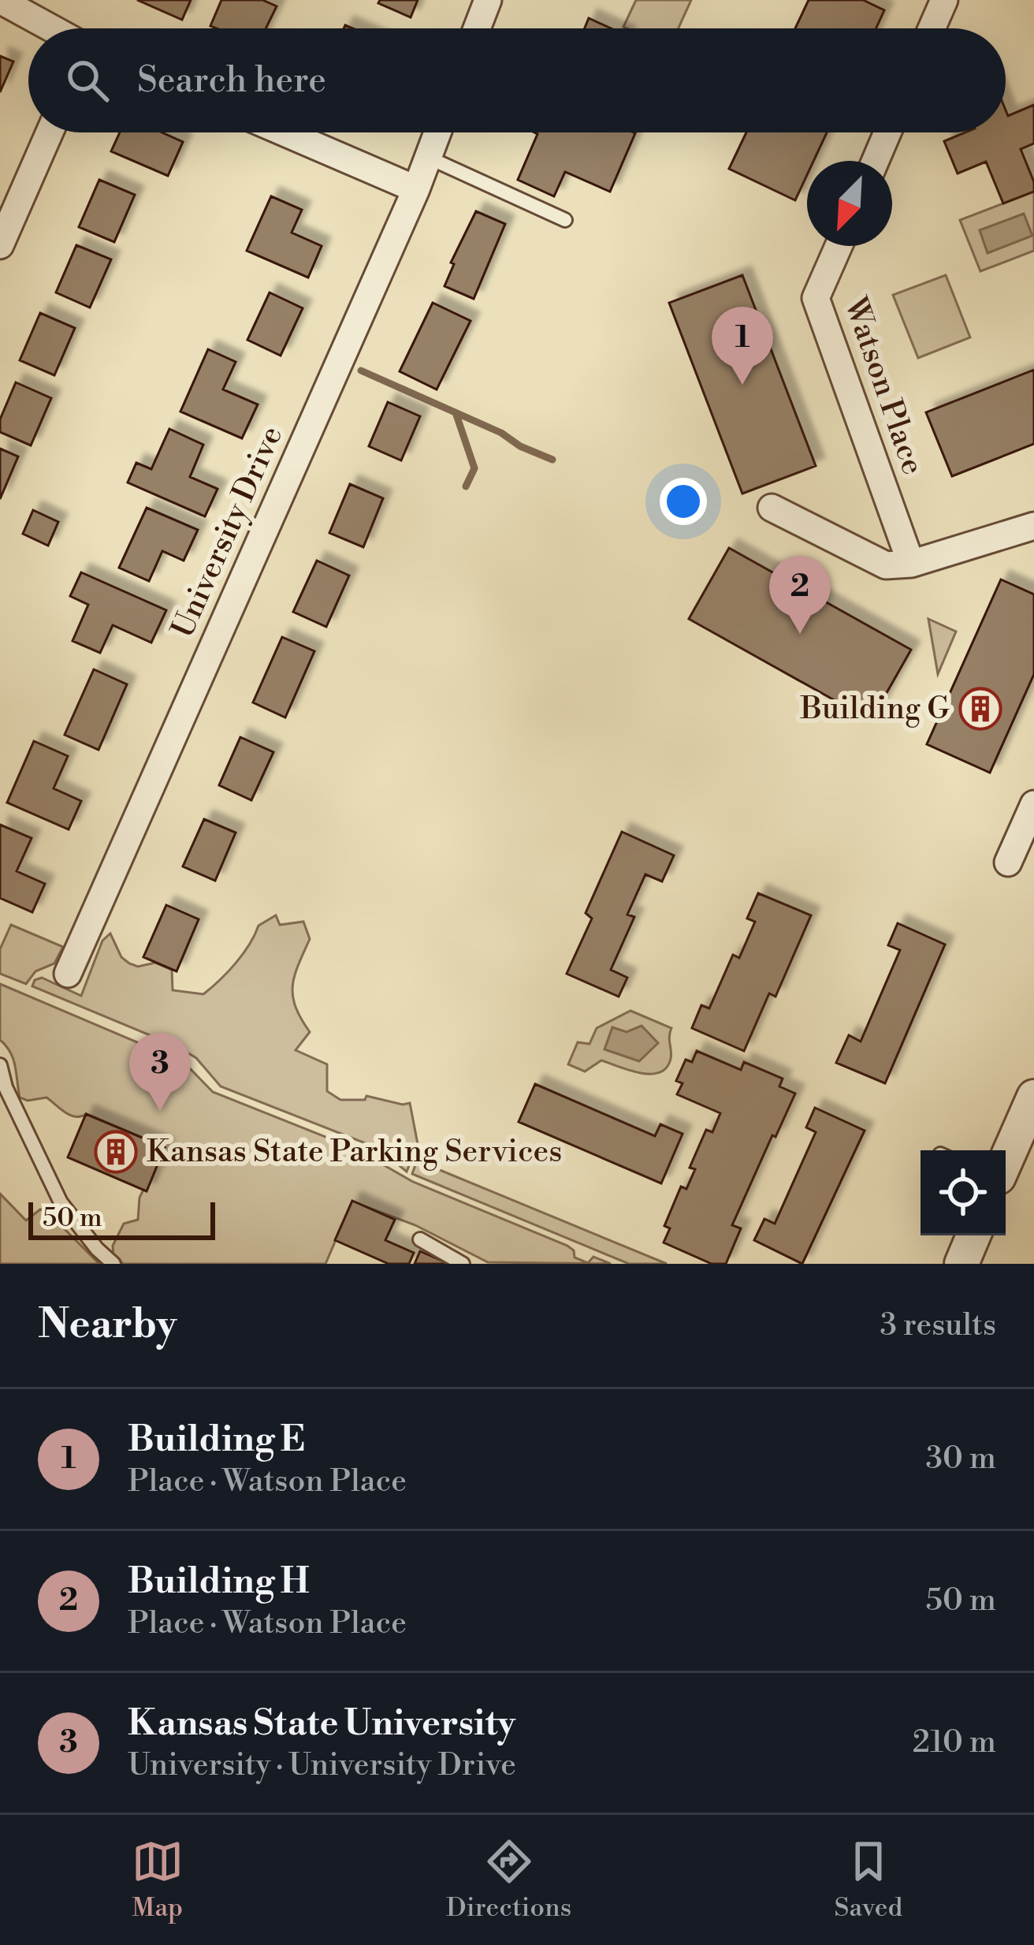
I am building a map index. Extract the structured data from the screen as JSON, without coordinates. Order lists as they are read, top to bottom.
{
  "streets": {
    "street": ["Watson Place", "University Drive"]
  },
  "places": {
    "building": ["Building G", "Kansas State Parking Services"]
  },
  "scale_bar": "50 m",
  "north": "bottom left",
  "page": {
    "search": "Search here",
    "pins": ["1", "2", "3"],
    "scale": "50 m",
    "heading": ["Nearby", "3 results"],
    "list": [
      {
        "mark": "1",
        "name": "Building E",
        "note": "Place · Watson Place",
        "value": "30 m"
      },
      {
        "mark": "2",
        "name": "Building H",
        "note": "Place · Watson Place",
        "value": "50 m"
      },
      {
        "mark": "3",
        "name": "Kansas State University",
        "note": "University · University Drive",
        "value": "210 m"
      }
    ],
    "nav": ["Map", "Directions", "Saved"]
  }
}
